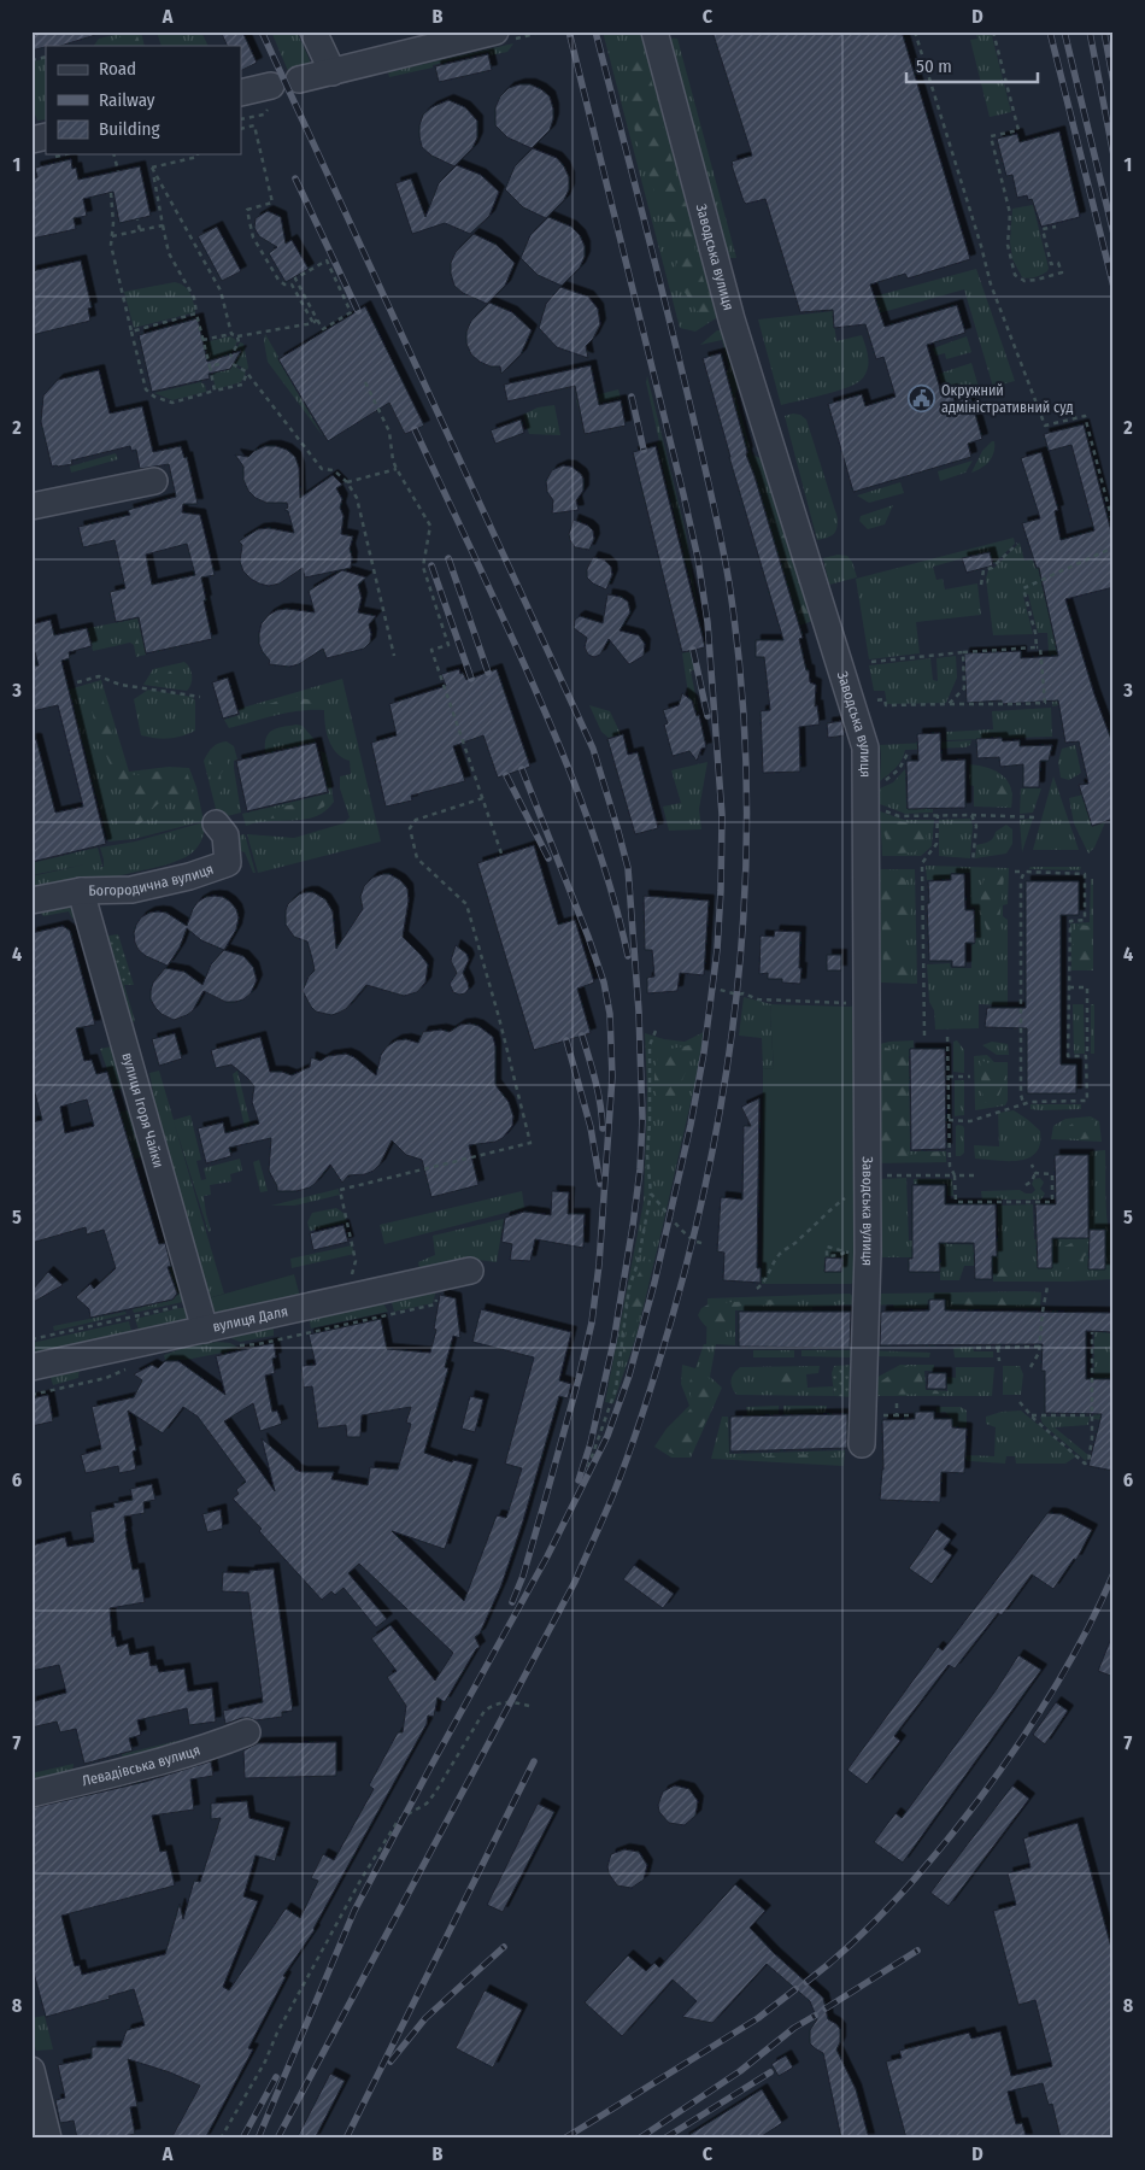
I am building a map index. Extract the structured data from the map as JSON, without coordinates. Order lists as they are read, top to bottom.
{
  "streets": {
    "street": [
      "Заводська вулиця",
      "Богородична вулиця",
      "вулиця Ігоря Чайки",
      "вулиця Даля",
      "Левадівська вулиця"
    ]
  },
  "crossings": [
    ["Богородична вулиця", "вулиця Ігоря Чайки"],
    ["вулиця Ігоря Чайки", "вулиця Даля"]
  ],
  "places": {
    "public building": ["Окружний адміністративний суд"]
  },
  "legend": ["Road", "Railway", "Building"],
  "scale_bar": "50 m",
  "grid": {
    "columns": [
      "A",
      "B",
      "C",
      "D"
    ],
    "rows": [
      "1",
      "2",
      "3",
      "4",
      "5",
      "6",
      "7",
      "8"
    ]
  }
}
